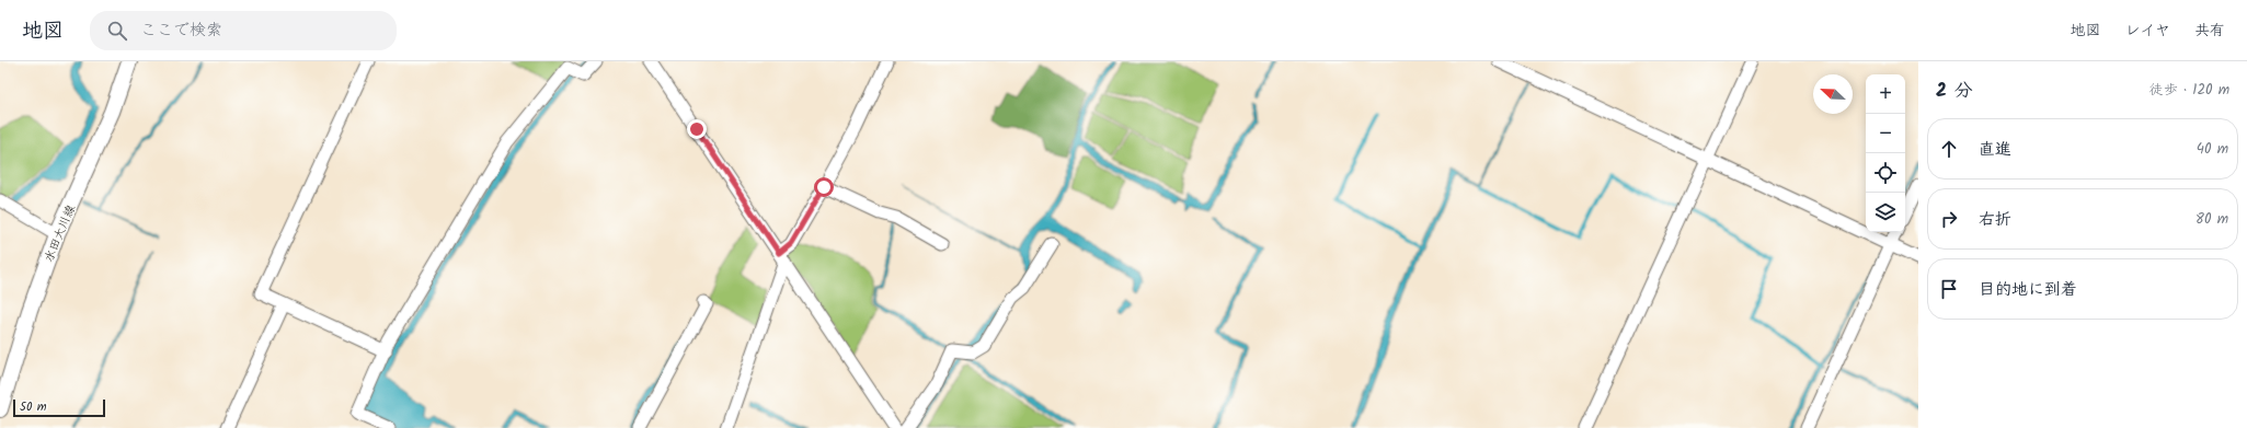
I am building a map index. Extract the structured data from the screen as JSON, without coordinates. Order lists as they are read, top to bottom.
{
  "streets": {
    "main road": ["水田大川線"]
  },
  "scale_bar": "50 m",
  "north": "top left",
  "page": {
    "header": "地図",
    "search": "ここで検索",
    "nav": ["地図", "レイヤ", "共有"],
    "heading": ["2 分", "徒歩 · 120 m"],
    "map_buttons": ["+", "−"],
    "list": [
      ["直進", "40 m"],
      ["右折", "80 m"],
      "目的地に到着"
    ],
    "scale": "50 m"
  }
}
